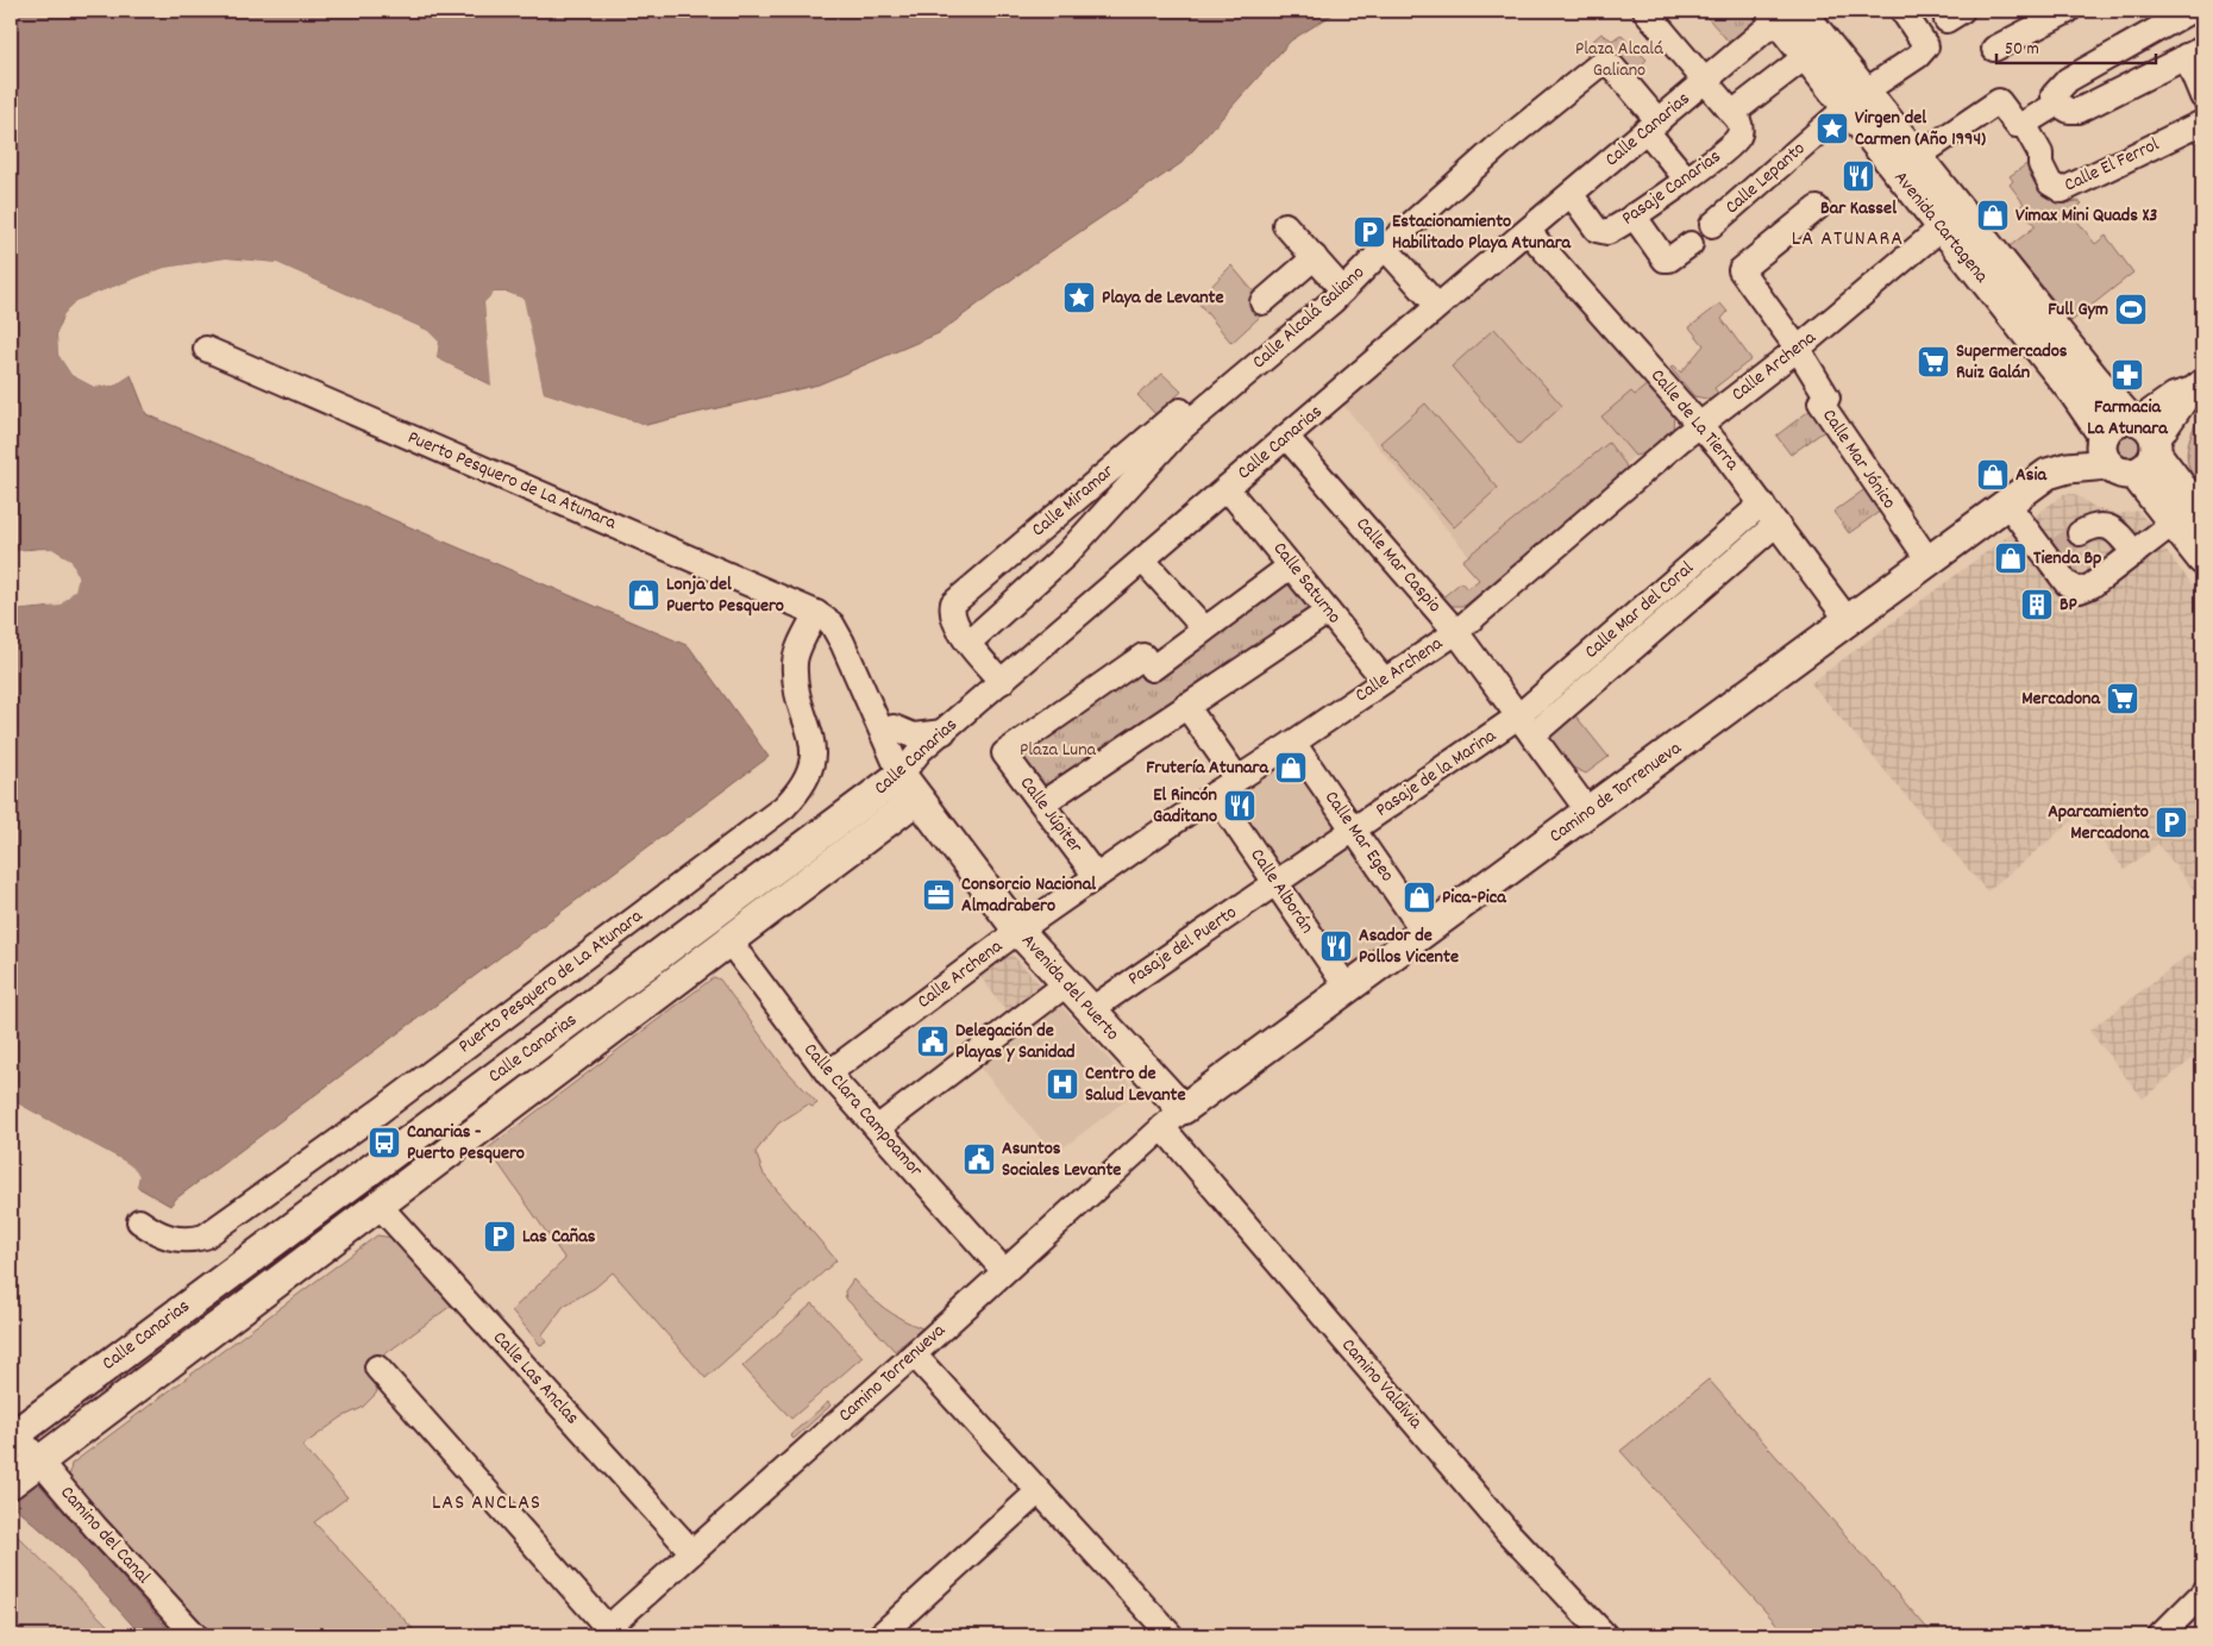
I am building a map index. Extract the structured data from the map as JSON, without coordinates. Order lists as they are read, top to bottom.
{
  "streets": {
    "main road": [
      "Calle Canarias",
      "Avenida Cartagena",
      "Camino de Torrenueva",
      "Avenida del Puerto"
    ],
    "street": [
      "Calle El Ferrol",
      "Calle Lepanto",
      "Pasaje Canarias",
      "Calle Alcalá Galiano",
      "Calle Archena",
      "Calle de La Tierra",
      "Calle Mar Jónico",
      "Puerto Pesquero de La Atunara",
      "Calle Miramar",
      "Calle Mar Caspio",
      "Calle Saturno",
      "Calle Mar del Coral",
      "Pasaje de la Marina",
      "Calle Júpiter",
      "Calle Mar Egeo",
      "Calle Alborán",
      "Pasaje del Puerto",
      "Calle Clara Campoamor",
      "Camino Torrenueva",
      "Calle Las Anclas",
      "Camino Valdivia",
      "Camino del Canal"
    ]
  },
  "crossings": [
    ["Calle Canarias", "Pasaje Canarias"],
    ["Calle Canarias", "Avenida Cartagena"],
    ["Calle Canarias", "Calle Alcalá Galiano"],
    ["Calle Canarias", "Calle de La Tierra"],
    ["Calle Canarias", "Calle Miramar"],
    ["Calle Canarias", "Calle Mar Caspio"],
    ["Calle Canarias", "Calle Saturno"],
    ["Calle Canarias", "Avenida del Puerto"],
    ["Calle Canarias", "Calle Clara Campoamor"],
    ["Calle Canarias", "Calle Las Anclas"],
    ["Calle Canarias", "Camino del Canal"],
    ["Calle Lepanto", "Avenida Cartagena"],
    ["Pasaje Canarias", "Avenida Cartagena"],
    ["Avenida Cartagena", "Calle Archena"],
    ["Avenida Cartagena", "Camino de Torrenueva"],
    ["Calle Alcalá Galiano", "Calle Miramar"],
    ["Calle Archena", "Calle de La Tierra"],
    ["Calle Archena", "Calle Mar Jónico"],
    ["Calle Archena", "Calle Mar Caspio"],
    ["Calle Archena", "Calle Saturno"],
    ["Calle Archena", "Calle Júpiter"],
    ["Calle Archena", "Calle Mar Egeo"],
    ["Calle Archena", "Calle Alborán"],
    ["Calle Archena", "Avenida del Puerto"],
    ["Calle Archena", "Calle Clara Campoamor"],
    ["Calle de La Tierra", "Calle Mar del Coral"],
    ["Calle de La Tierra", "Camino de Torrenueva"],
    ["Calle Mar Jónico", "Camino de Torrenueva"],
    ["Calle Mar Caspio", "Calle Mar del Coral"],
    ["Calle Mar Caspio", "Pasaje de la Marina"],
    ["Calle Mar Caspio", "Camino de Torrenueva"],
    ["Calle Mar del Coral", "Pasaje de la Marina"],
    ["Pasaje de la Marina", "Calle Mar Egeo"],
    ["Pasaje de la Marina", "Calle Alborán"],
    ["Pasaje de la Marina", "Pasaje del Puerto"],
    ["Camino de Torrenueva", "Calle Mar Egeo"],
    ["Camino de Torrenueva", "Calle Alborán"],
    ["Camino de Torrenueva", "Avenida del Puerto"],
    ["Camino de Torrenueva", "Camino Torrenueva"],
    ["Camino de Torrenueva", "Camino Valdivia"],
    ["Calle Alborán", "Pasaje del Puerto"],
    ["Pasaje del Puerto", "Avenida del Puerto"],
    ["Avenida del Puerto", "Camino Torrenueva"],
    ["Avenida del Puerto", "Camino Valdivia"],
    ["Calle Clara Campoamor", "Camino Torrenueva"],
    ["Camino Torrenueva", "Calle Las Anclas"],
    ["Camino Torrenueva", "Camino Valdivia"]
  ],
  "districts": ["LA ATUNARA", "LAS ANCLAS"],
  "parks": ["Plaza Alcalá Galiano", "Plaza Luna"],
  "places": {
    "place": ["Virgen del Carmen (Año 1994)", "Playa de Levante"],
    "restaurant": ["Bar Kassel", "El Rincón Gaditano", "Asador de Pollos Vicente"],
    "shop": [
      "Vimax Mini Quads X3",
      "Asia",
      "Tienda Bp",
      "Lonja del Puerto Pesquero",
      "Frutería Atunara",
      "Pica-Pica"
    ],
    "parking": ["Estacionamiento Habilitado Playa Atunara", "Aparcamiento Mercadona", "Las Cañas"],
    "sports": ["Full Gym"],
    "supermarket": ["Supermercados Ruiz Galán", "Mercadona"],
    "pharmacy": ["Farmacia La Atunara"],
    "building": ["BP"],
    "office": ["Consorcio Nacional Almadrabero"],
    "public building": ["Delegación de Playas y Sanidad", "Asuntos Sociales Levante"],
    "hospital": ["Centro de Salud Levante"],
    "bus stop": ["Canarias - Puerto Pesquero"]
  },
  "scale_bar": "50 m"
}
